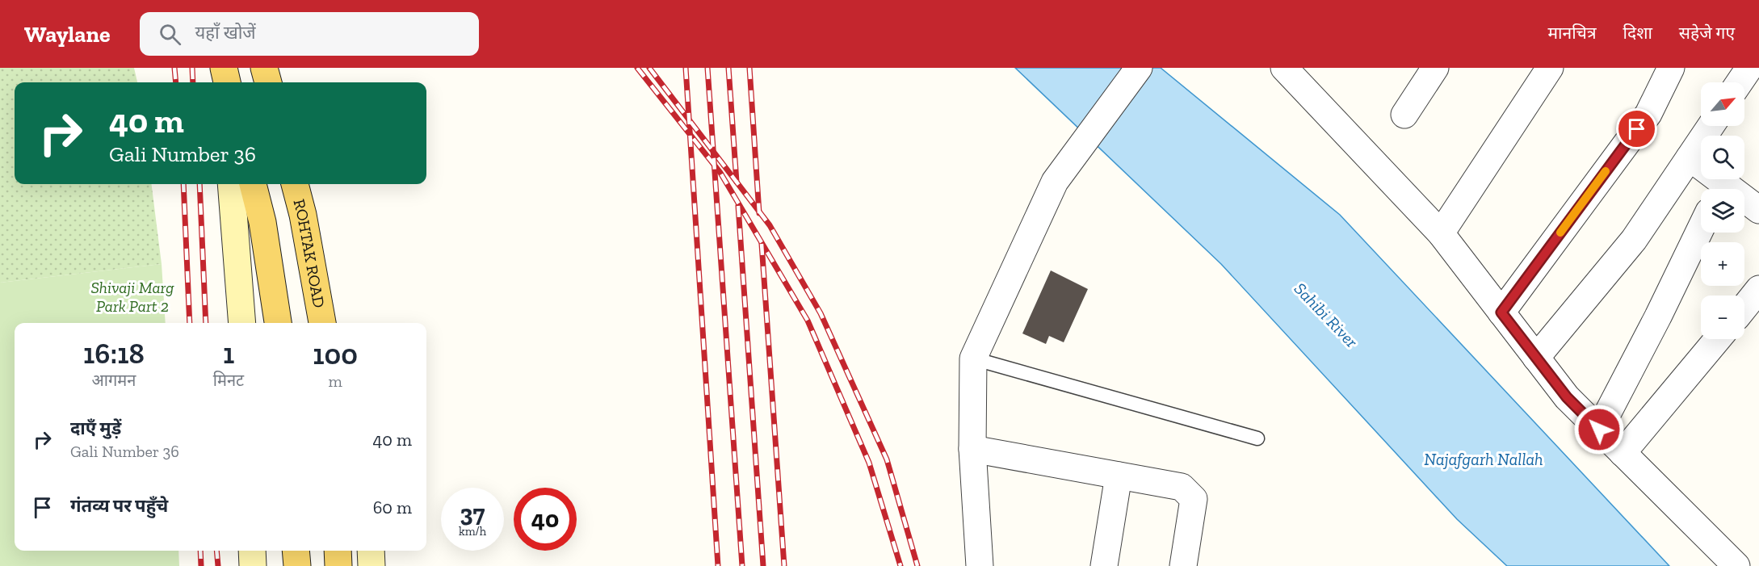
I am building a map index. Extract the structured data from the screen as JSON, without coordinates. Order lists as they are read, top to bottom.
{
  "streets": {
    "main road": ["ROHTAK ROAD"]
  },
  "water": ["Sahibi River", "Najafgarh Nallah"],
  "parks": ["Shivaji Marg Park Part 2"],
  "north": "top right",
  "page": {
    "header": "Waylane",
    "search": "यहाँ खोजें",
    "nav": ["मानचित्र", "दिशा", "सहेजे गए"],
    "map_buttons": ["+", "−"],
    "turn": ["40 m", "Gali Number 36"],
    "eta": [
      "16:18",
      "आगमन",
      "1",
      "मिनट",
      "100",
      "m"
    ],
    "list": [
      {
        "name": "दाएँ मुड़ें",
        "note": "Gali Number 36",
        "value": "40 m"
      },
      {
        "name": "गंतव्य पर पहुँचे",
        "value": "60 m"
      }
    ],
    "speed": "37 km/h",
    "limit": "40"
  }
}
